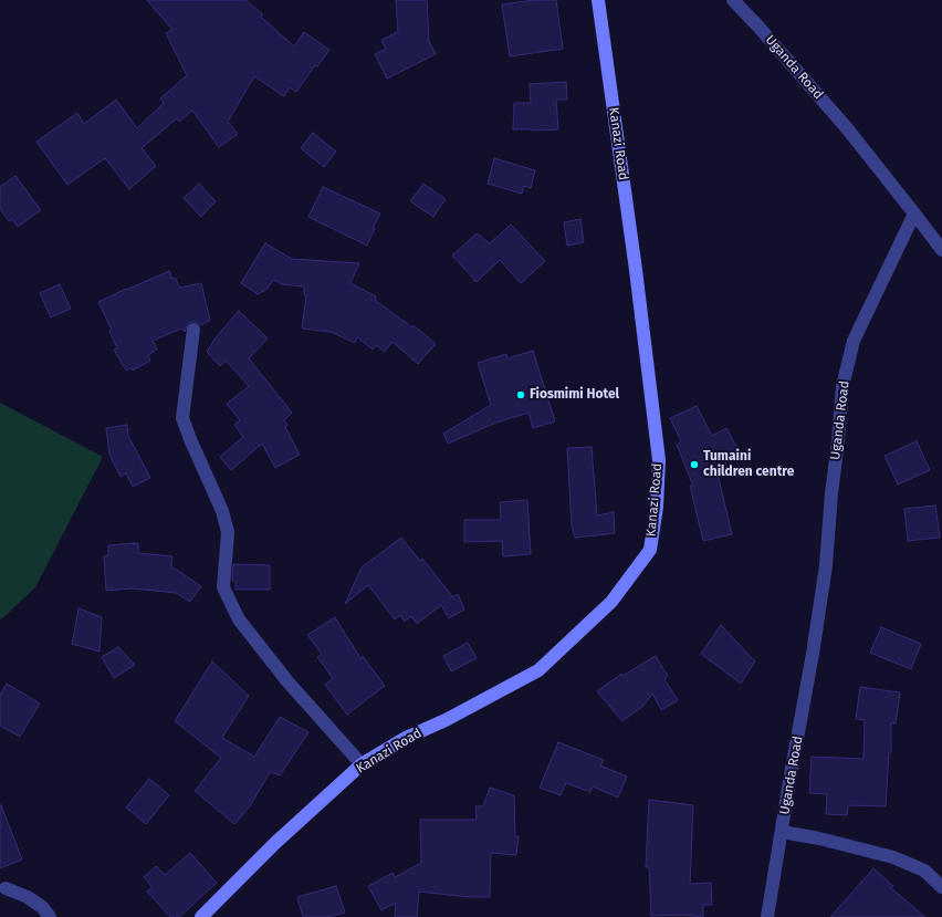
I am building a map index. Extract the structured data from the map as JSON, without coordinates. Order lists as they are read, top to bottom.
{
  "streets": {
    "main road": ["Kanazi Road"],
    "street": ["Uganda Road"]
  },
  "places": ["Fiosmimi Hotel", "Tumaini children centre"]
}
